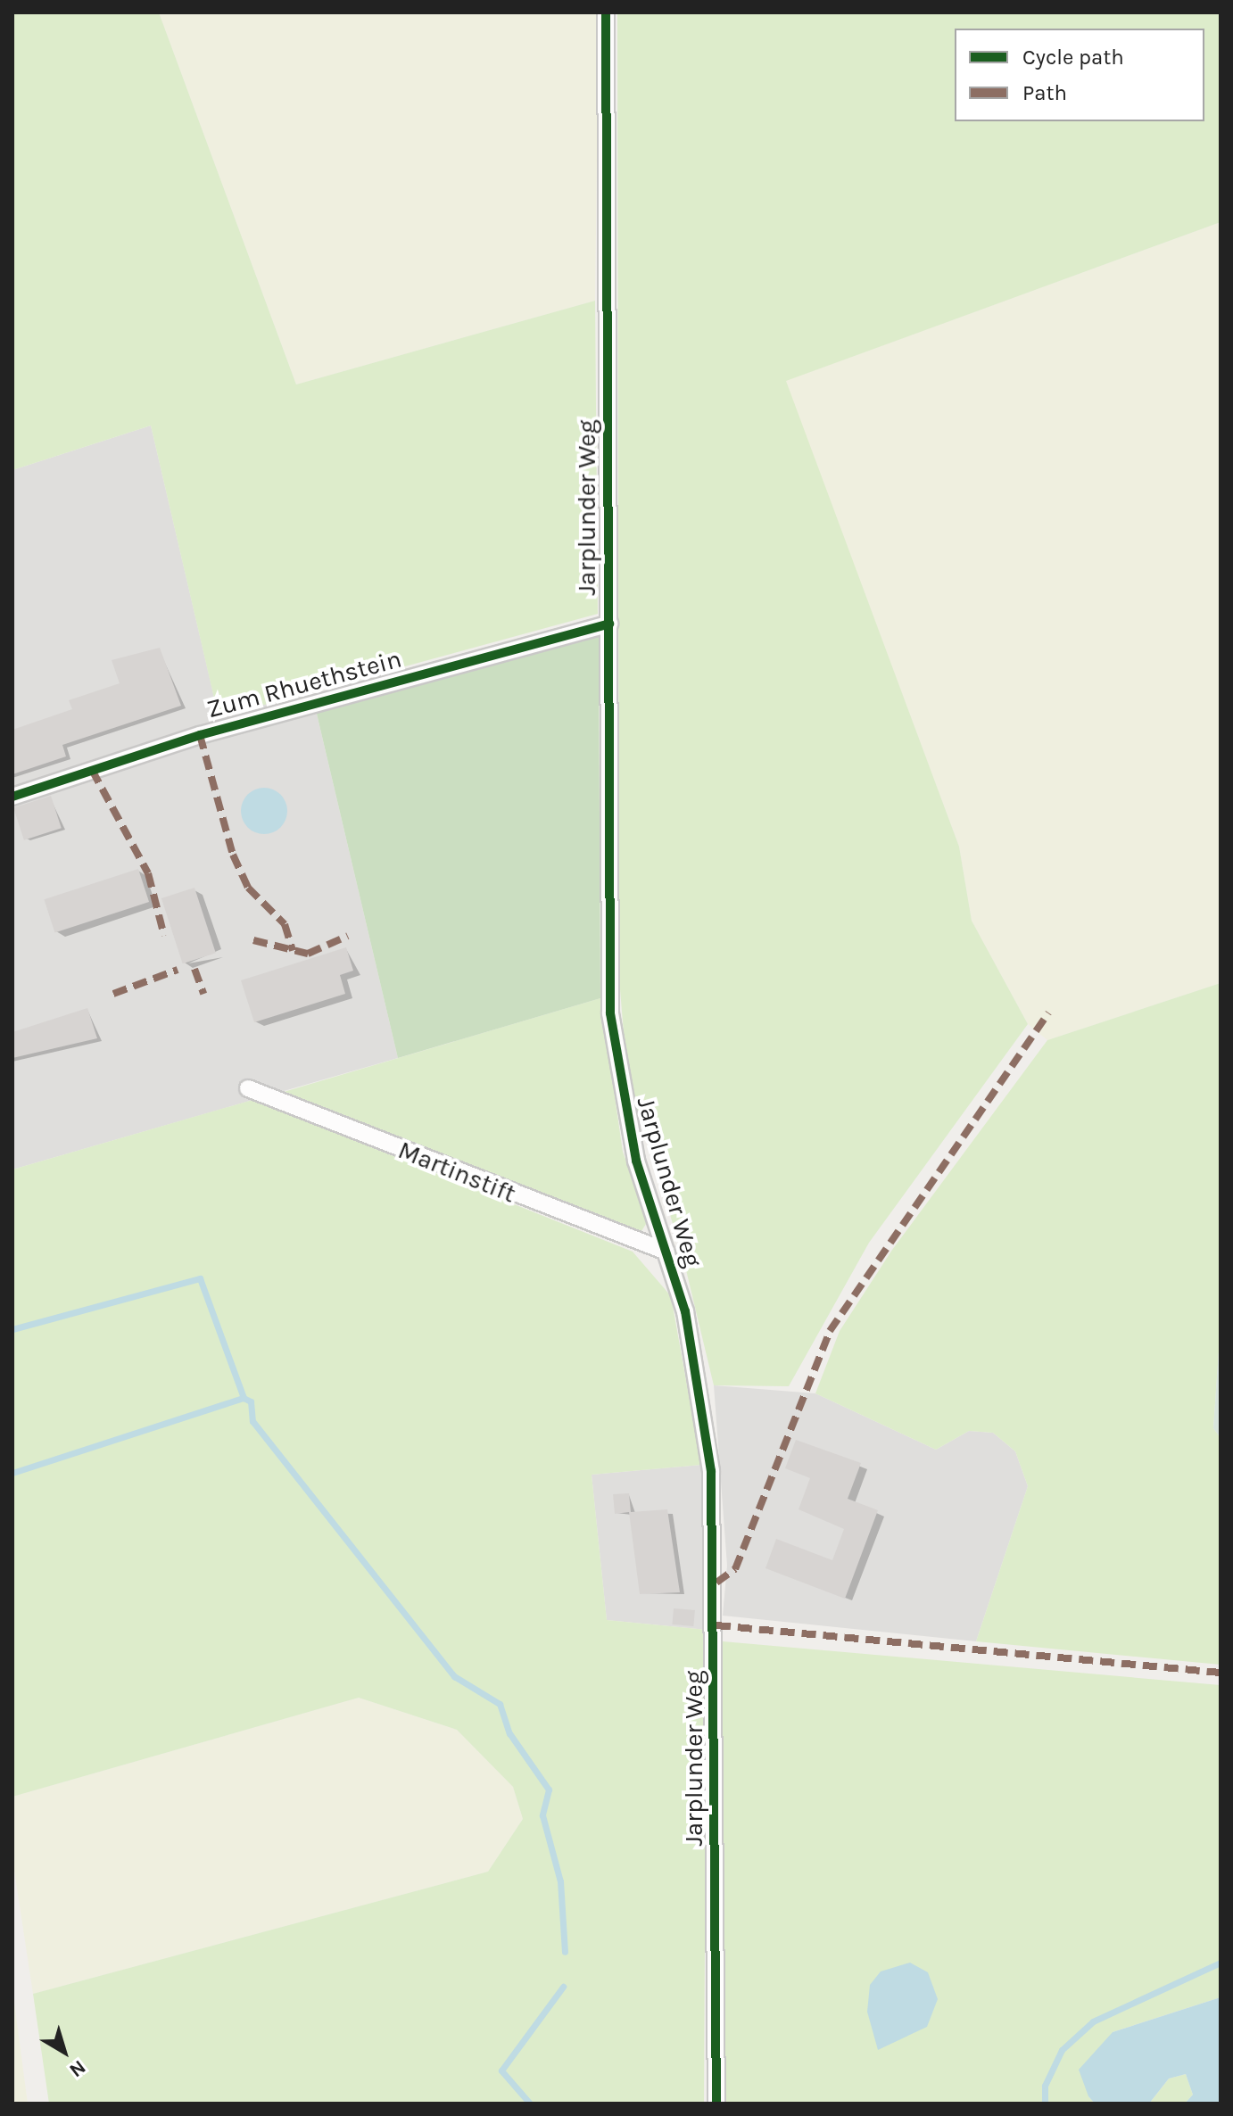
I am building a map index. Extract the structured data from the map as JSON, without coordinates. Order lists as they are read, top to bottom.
{
  "streets": {
    "street": ["Jarplunder Weg", "Zum Rhuethstein", "Martinstift"]
  },
  "crossings": [
    ["Jarplunder Weg", "Zum Rhuethstein"],
    ["Jarplunder Weg", "Martinstift"]
  ],
  "legend": ["Cycle path", "Path"],
  "north": "bottom right"
}
